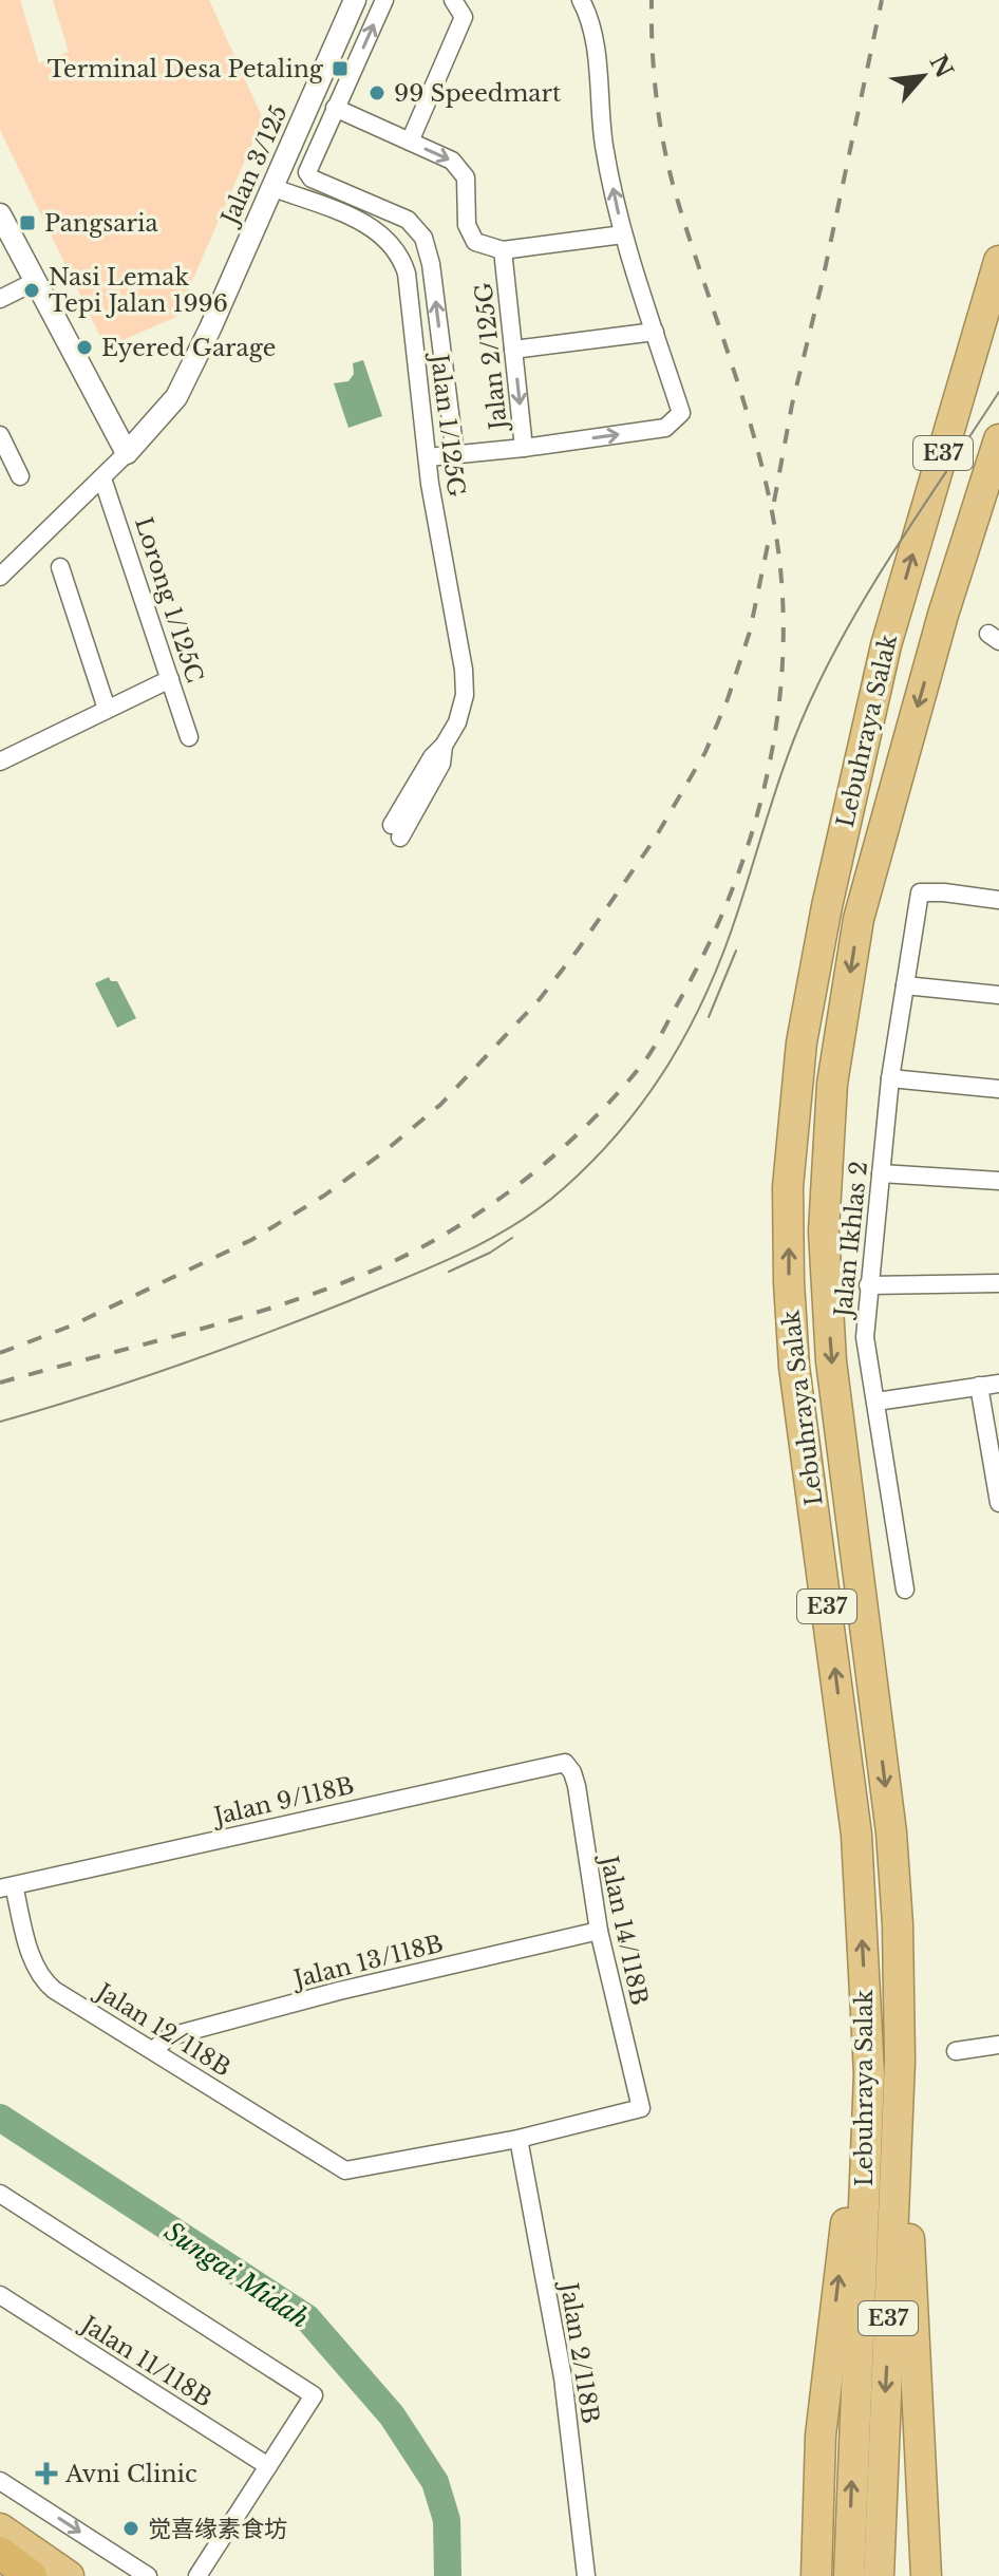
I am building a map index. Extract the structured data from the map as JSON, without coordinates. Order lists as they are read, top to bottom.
{
  "streets": {
    "highway": ["E37", "Lebuhraya Salak"],
    "street": [
      "Jalan 3/125",
      "Jalan 2/125G",
      "Jalan 1/125G",
      "Lorong 1/125C",
      "Jalan Ikhlas 2",
      "Jalan 9/118B",
      "Jalan 14/118B",
      "Jalan 13/118B",
      "Jalan 12/118B",
      "Jalan 2/118B",
      "Jalan 11/118B"
    ]
  },
  "crossings": [
    ["Jalan 3/125", "Jalan 1/125G"],
    ["Jalan 3/125", "Lorong 1/125C"],
    ["Jalan 9/118B", "Jalan 14/118B"],
    ["Jalan 9/118B", "Jalan 12/118B"],
    ["Jalan 14/118B", "Jalan 13/118B"],
    ["Jalan 14/118B", "Jalan 12/118B"],
    ["Jalan 14/118B", "Jalan 2/118B"],
    ["Jalan 13/118B", "Jalan 12/118B"],
    ["Jalan 12/118B", "Jalan 2/118B"]
  ],
  "water": ["Sungai Midah"],
  "places": {
    "transit": ["Terminal Desa Petaling", "Pangsaria"],
    "other": [
      "99 Speedmart",
      "Nasi Lemak Tepi Jalan 1996",
      "Eyered Garage",
      "觉喜缘素食坊"
    ],
    "health": ["Avni Clinic"]
  },
  "north": "top right"
}
